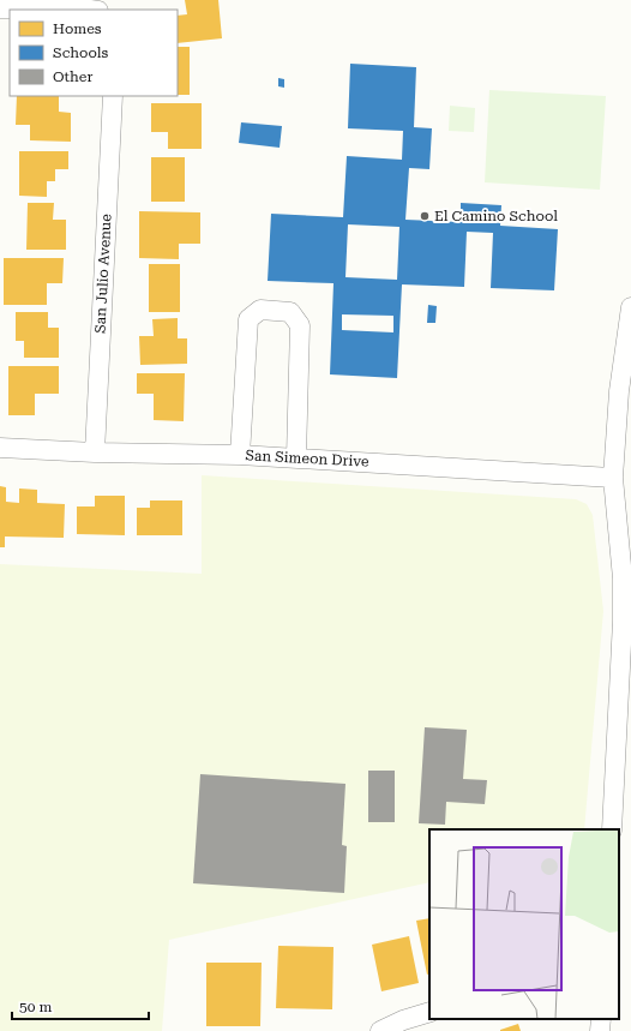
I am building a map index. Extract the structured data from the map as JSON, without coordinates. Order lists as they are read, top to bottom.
{
  "streets": {
    "street": ["San Julio Avenue", "San Simeon Drive"]
  },
  "crossings": [
    ["San Julio Avenue", "San Simeon Drive"]
  ],
  "places": ["El Camino School"],
  "legend": ["Homes", "Schools", "Other"],
  "scale_bar": "50 m"
}
